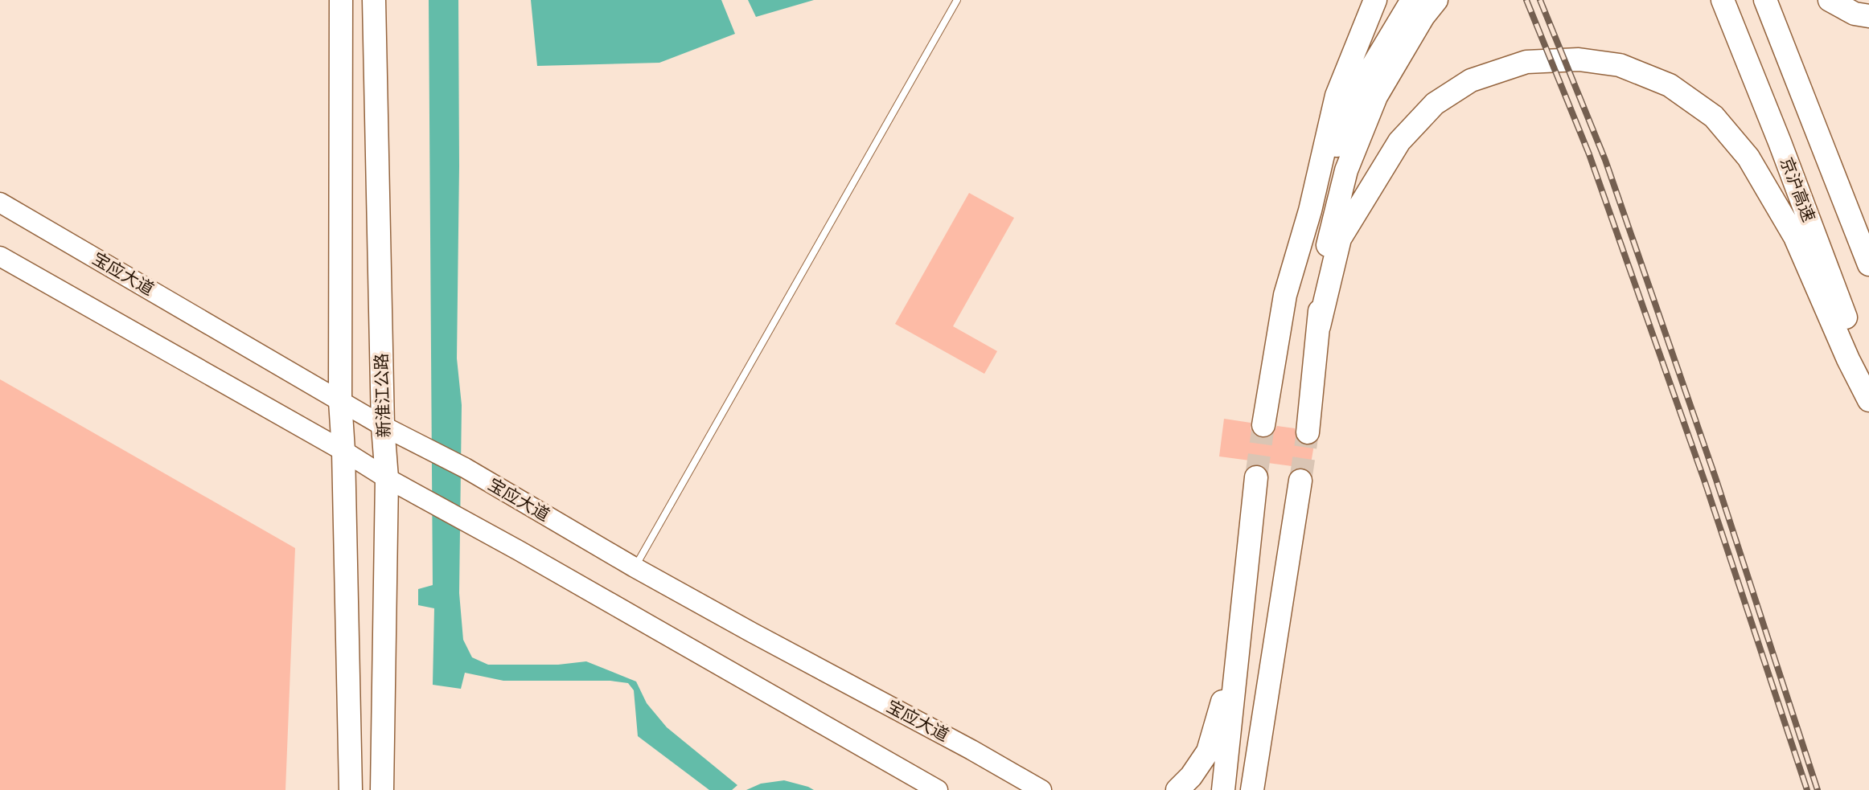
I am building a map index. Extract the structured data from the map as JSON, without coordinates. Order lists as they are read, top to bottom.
{
  "streets": {
    "highway": ["京沪高速", "新淮江公路"],
    "main road": ["宝应大道"]
  },
  "crossings": [
    ["宝应大道", "新淮江公路"]
  ]
}
